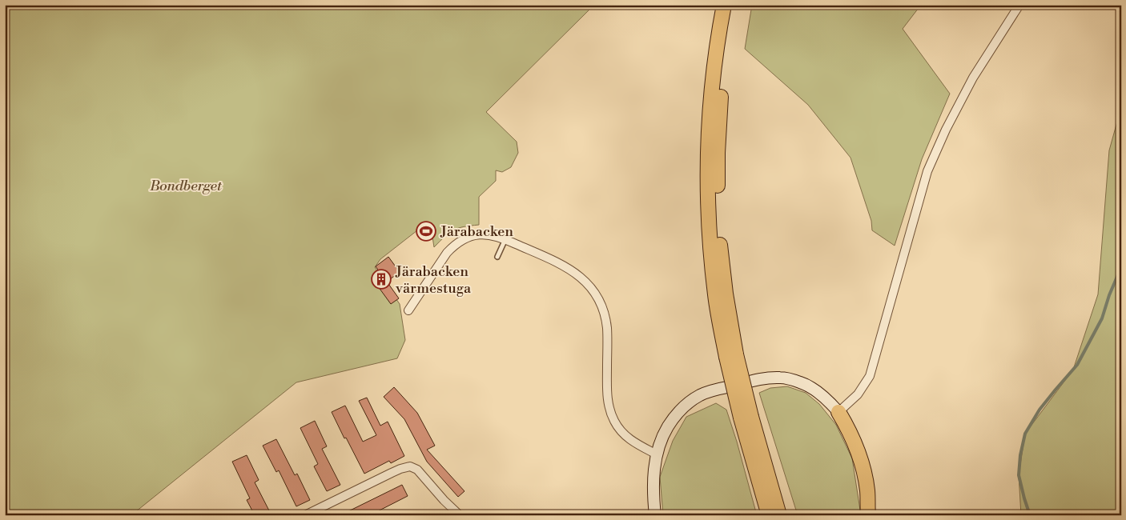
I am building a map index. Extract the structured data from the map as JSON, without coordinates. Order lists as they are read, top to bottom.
{
  "parks": ["Bondberget"],
  "places": {
    "sports": ["Järabacken"],
    "building": ["Järabacken värmestuga"]
  }
}
